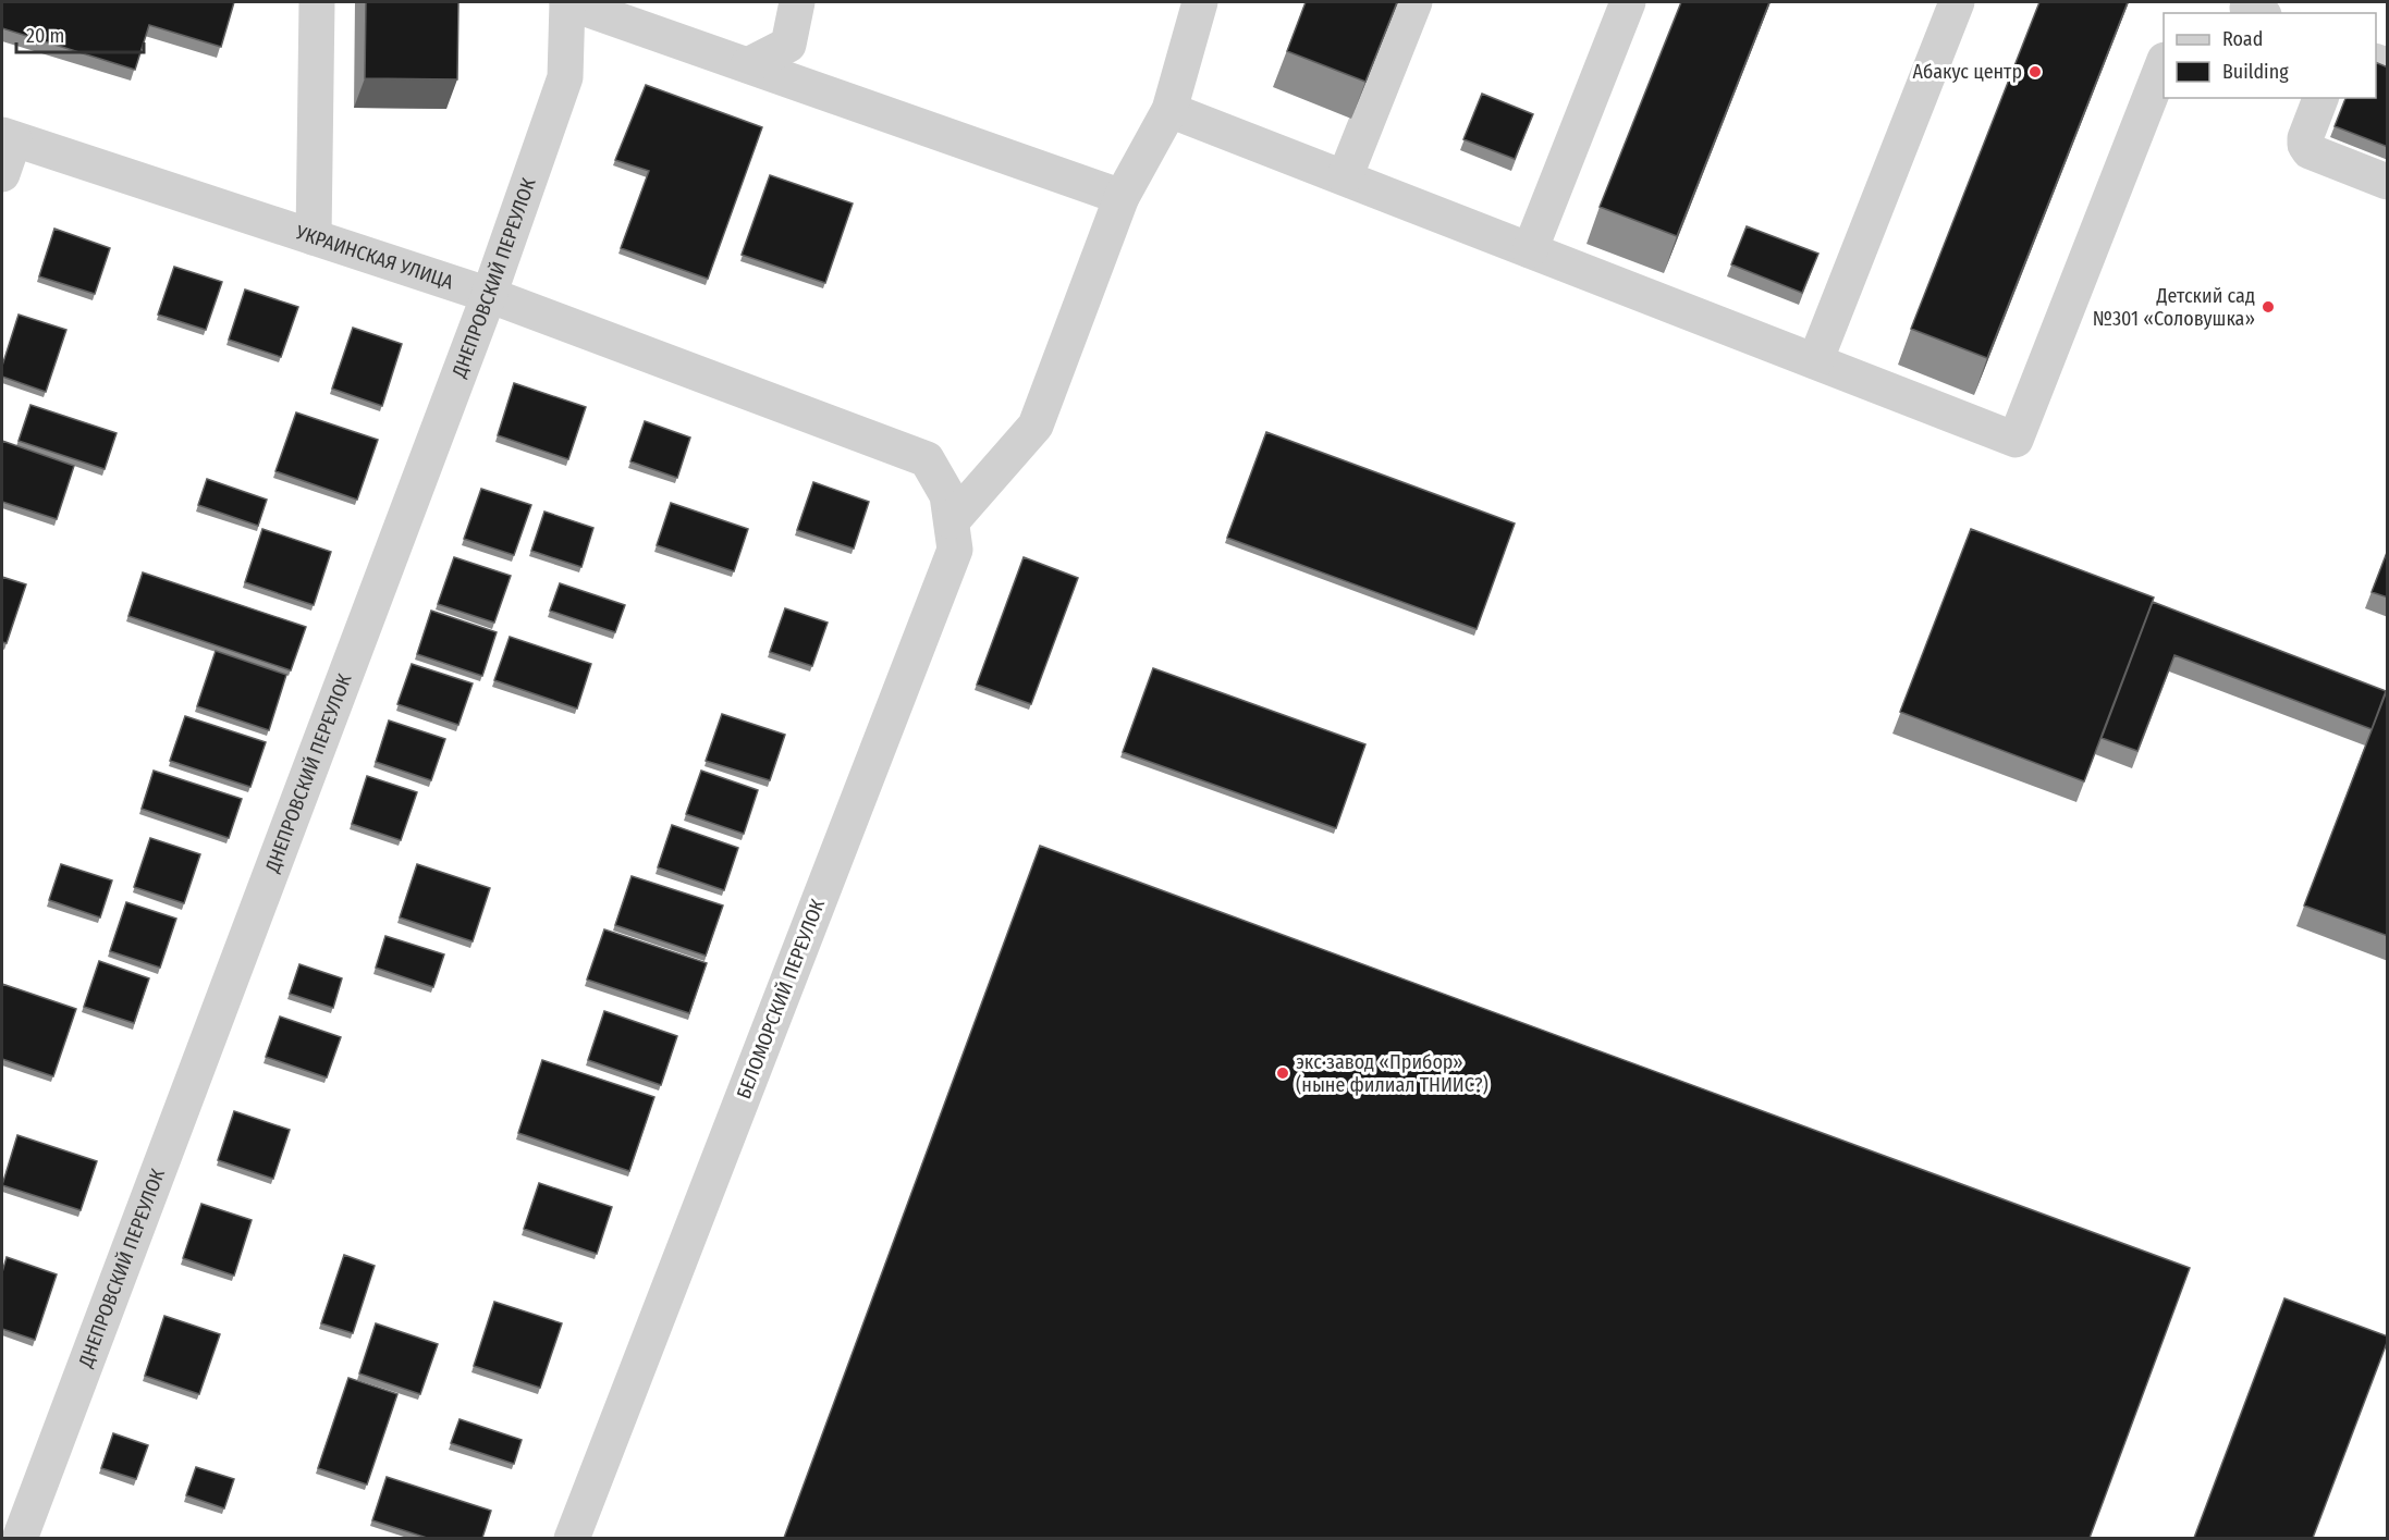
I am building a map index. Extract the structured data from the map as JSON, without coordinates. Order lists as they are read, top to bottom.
{
  "streets": {
    "street": ["УКРАИНСКАЯ УЛИЦА", "ДНЕПРОВСКИЙ ПЕРЕУЛОК", "БЕЛОМОРСКИЙ ПЕРЕУЛОК"]
  },
  "crossings": [
    ["УКРАИНСКАЯ УЛИЦА", "ДНЕПРОВСКИЙ ПЕРЕУЛОК"],
    ["УКРАИНСКАЯ УЛИЦА", "БЕЛОМОРСКИЙ ПЕРЕУЛОК"]
  ],
  "places": ["Абакус центр", "Детский сад №301 «Соловушка»", "экс завод «Прибор» (ныне филиал ТНИИС?)"],
  "legend": ["Road", "Building"],
  "scale_bar": "20 m"
}
